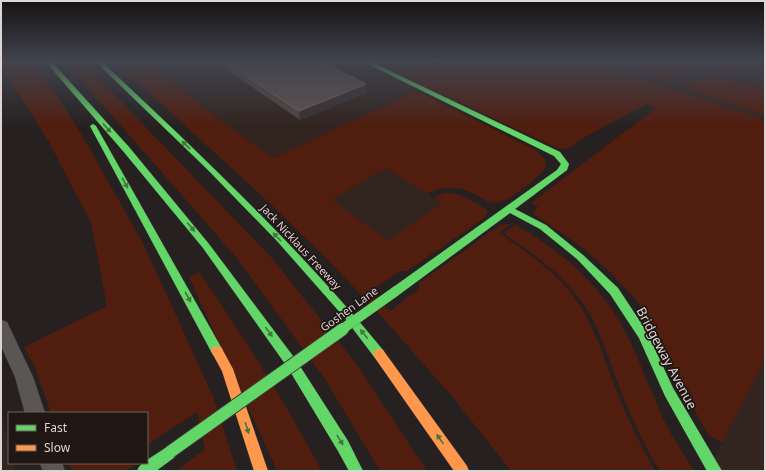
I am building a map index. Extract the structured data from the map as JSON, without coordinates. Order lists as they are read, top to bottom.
{
  "streets": {
    "main road": ["Jack Nicklaus Freeway", "Goshen Lane", "Bridgeway Avenue"]
  },
  "crossings": [
    ["Goshen Lane", "Bridgeway Avenue"]
  ],
  "legend": ["Fast", "Slow"]
}
